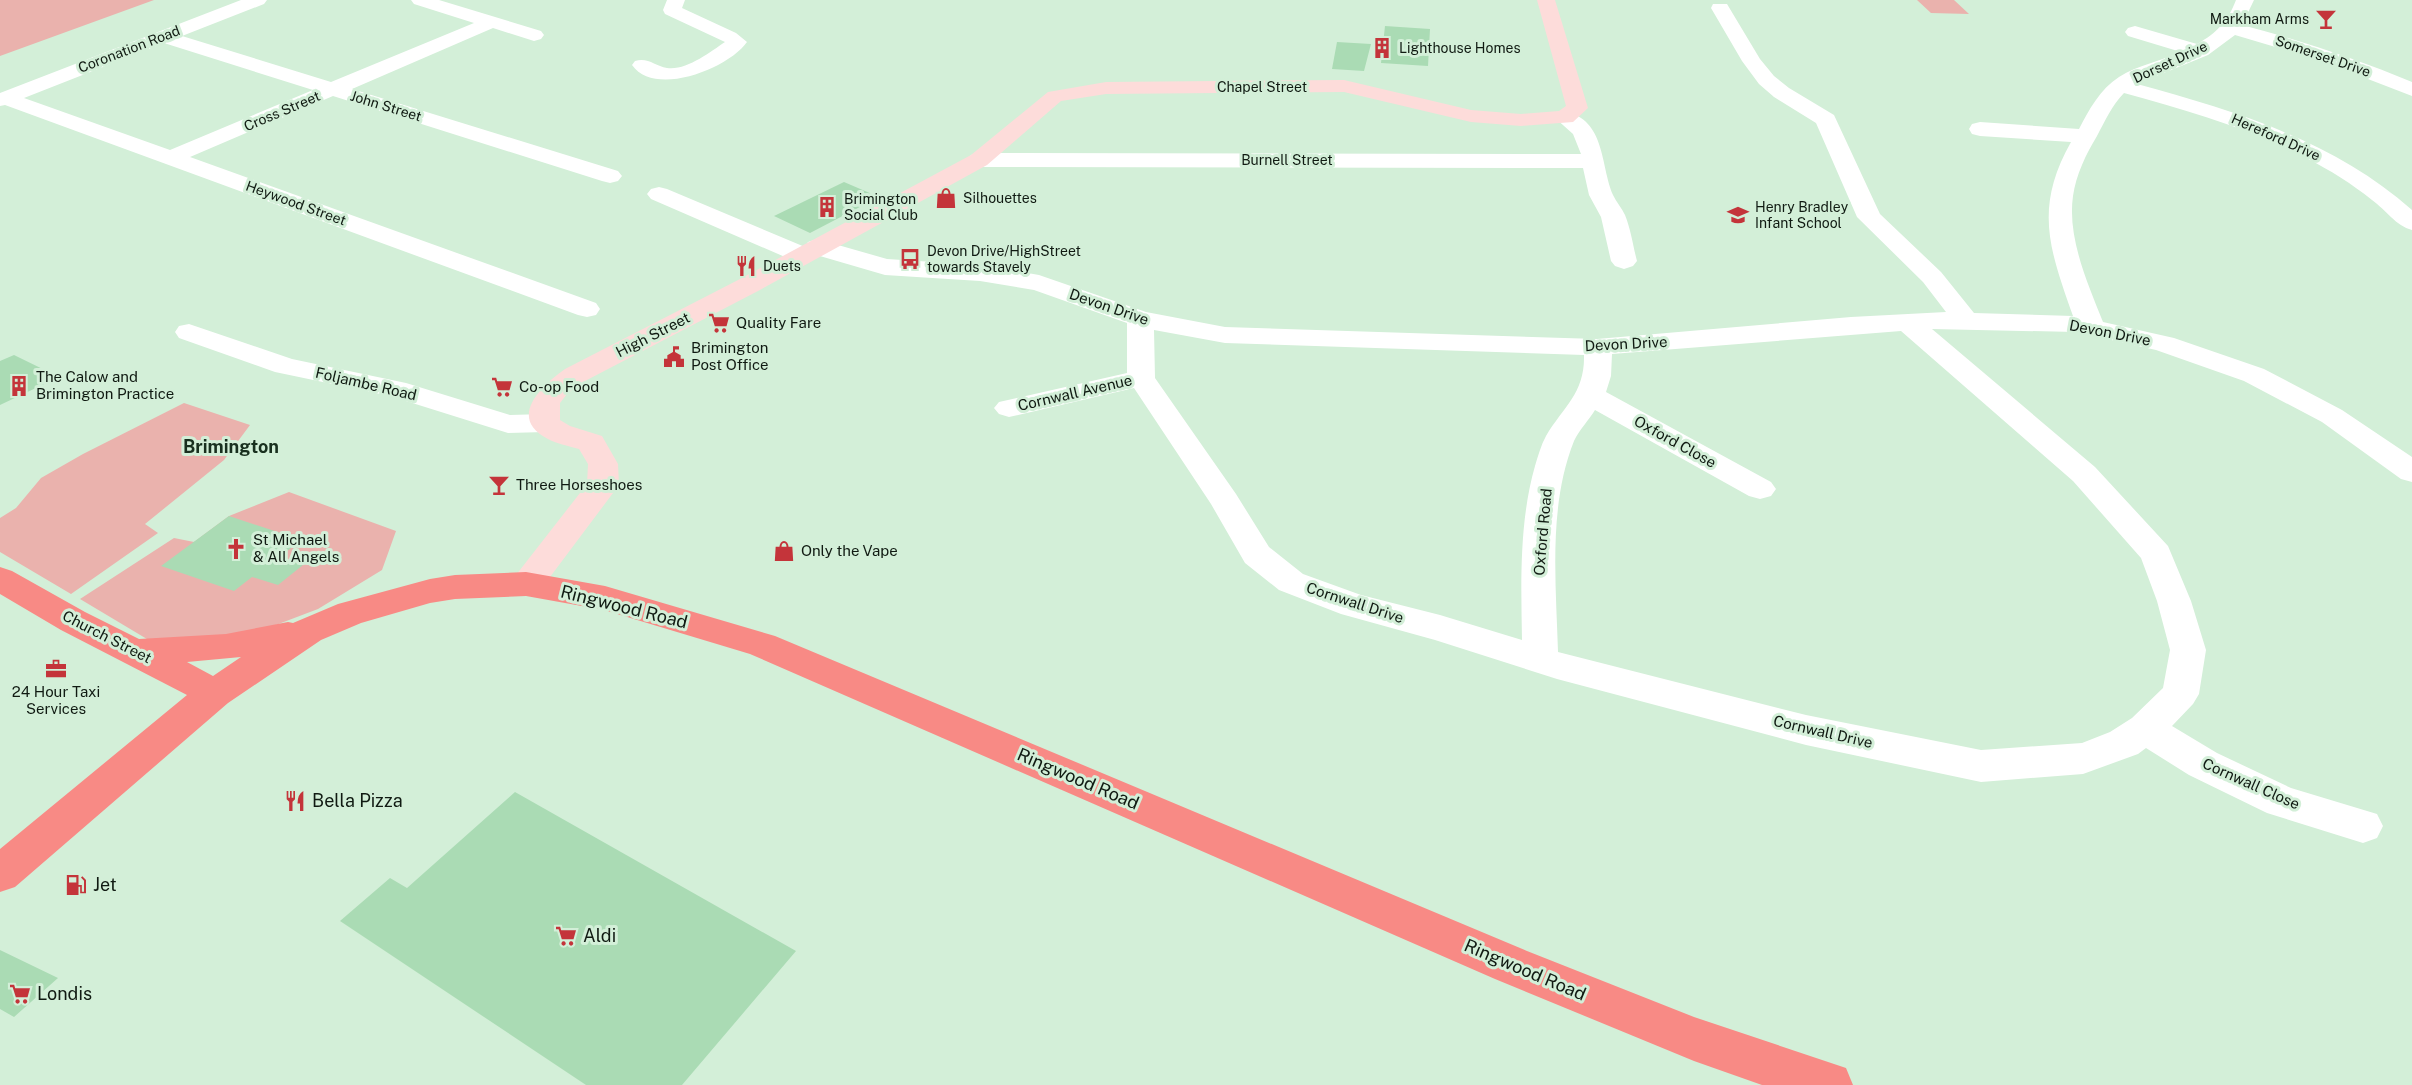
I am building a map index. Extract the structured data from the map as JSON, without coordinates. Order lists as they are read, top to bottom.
{
  "streets": {
    "highway": ["Ringwood Road", "Church Street"],
    "street": [
      "Coronation Road",
      "Somerset Drive",
      "Dorset Drive",
      "Chapel Street",
      "John Street",
      "Cross Street",
      "Hereford Drive",
      "Burnell Street",
      "Heywood Street",
      "Devon Drive",
      "High Street",
      "Foljambe Road",
      "Cornwall Avenue",
      "Oxford Close",
      "Oxford Road",
      "Cornwall Drive",
      "Cornwall Close"
    ]
  },
  "crossings": [
    ["Coronation Road", "John Street"],
    ["Coronation Road", "Heywood Street"],
    ["Somerset Drive", "Dorset Drive"],
    ["Dorset Drive", "Hereford Drive"],
    ["Dorset Drive", "Devon Drive"],
    ["Chapel Street", "Burnell Street"],
    ["Chapel Street", "High Street"],
    ["John Street", "Cross Street"],
    ["Cross Street", "Heywood Street"],
    ["Burnell Street", "High Street"],
    ["Devon Drive", "High Street"],
    ["Devon Drive", "Oxford Road"],
    ["Devon Drive", "Cornwall Drive"],
    ["High Street", "Foljambe Road"],
    ["Cornwall Avenue", "Cornwall Drive"],
    ["Oxford Close", "Oxford Road"],
    ["Oxford Road", "Cornwall Drive"],
    ["Cornwall Drive", "Cornwall Close"],
    ["Ringwood Road", "Church Street"]
  ],
  "districts": ["Brimington"],
  "places": {
    "bar": ["Markham Arms", "Three Horseshoes"],
    "building": ["Lighthouse Homes", "Brimington Social Club", "The Calow and Brimington Practice"],
    "shop": ["Silhouettes", "Only the Vape"],
    "school or university": ["Henry Bradley Infant School"],
    "bus stop": ["Devon Drive/HighStreet towards Stavely"],
    "restaurant": ["Duets", "Bella Pizza"],
    "supermarket": [
      "Quality Fare",
      "Co-op Food",
      "Aldi",
      "Londis"
    ],
    "public building": ["Brimington Post Office"],
    "church": ["St Michael & All Angels"],
    "office": ["24 Hour Taxi Services"],
    "fuel station": ["Jet"]
  }
}
